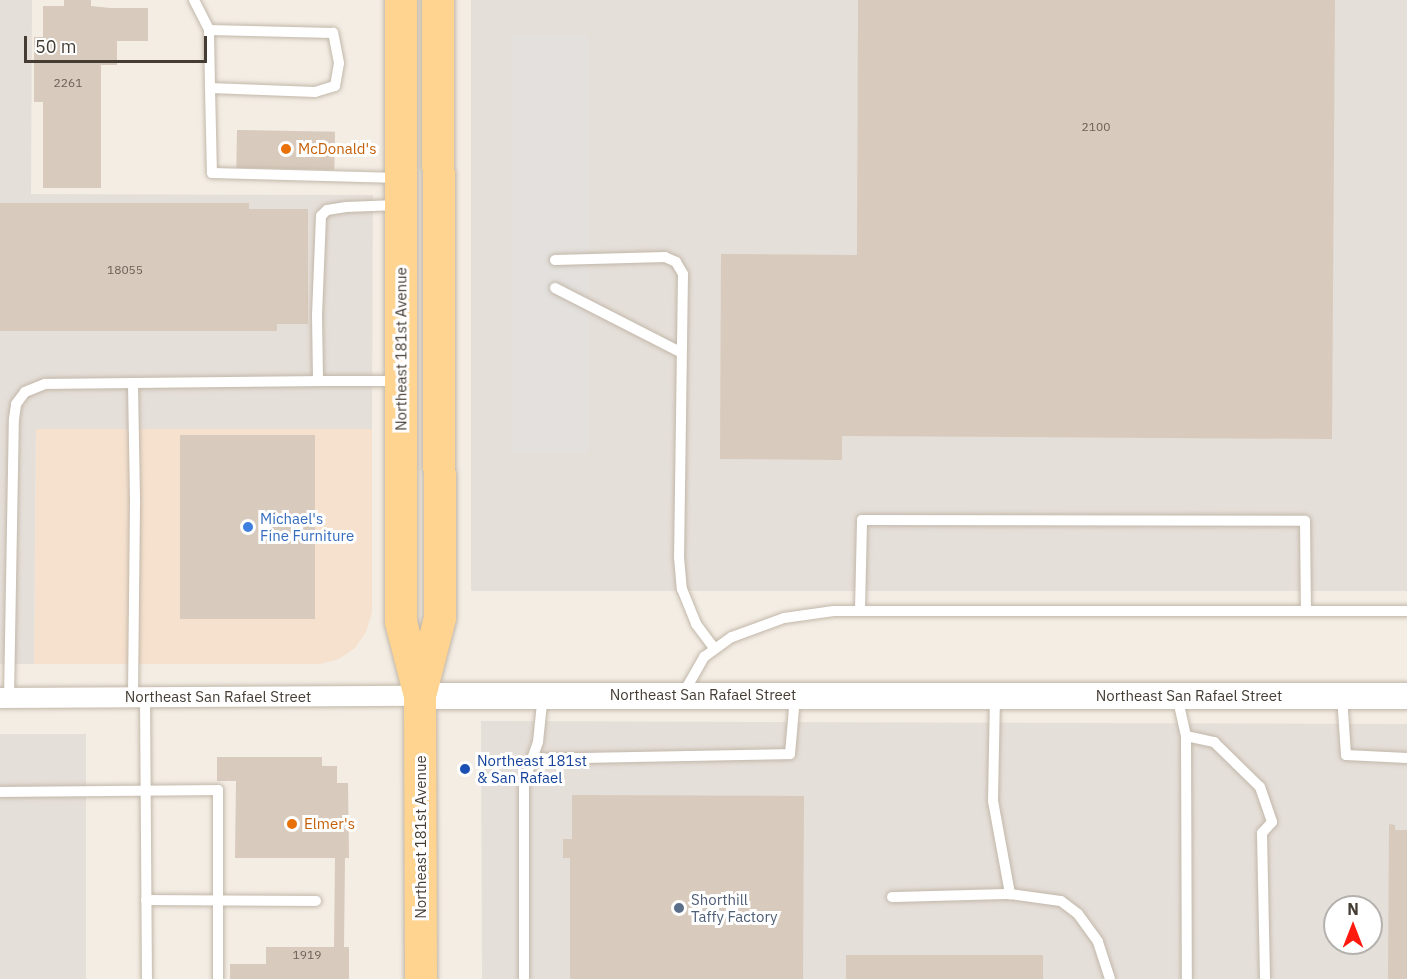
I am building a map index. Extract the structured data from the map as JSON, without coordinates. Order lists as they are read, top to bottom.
{
  "streets": {
    "main road": ["Northeast 181st Avenue"],
    "street": ["Northeast San Rafael Street"]
  },
  "crossings": [
    ["Northeast 181st Avenue", "Northeast San Rafael Street"]
  ],
  "places": [
    "McDonald's",
    "Michael's Fine Furniture",
    "Northeast 181st & San Rafael",
    "Elmer's",
    "Shorthill Taffy Factory"
  ],
  "house_numbers": [
    "2261",
    "2100",
    "18055",
    "1919"
  ],
  "scale_bar": "50 m",
  "north": "top"
}
